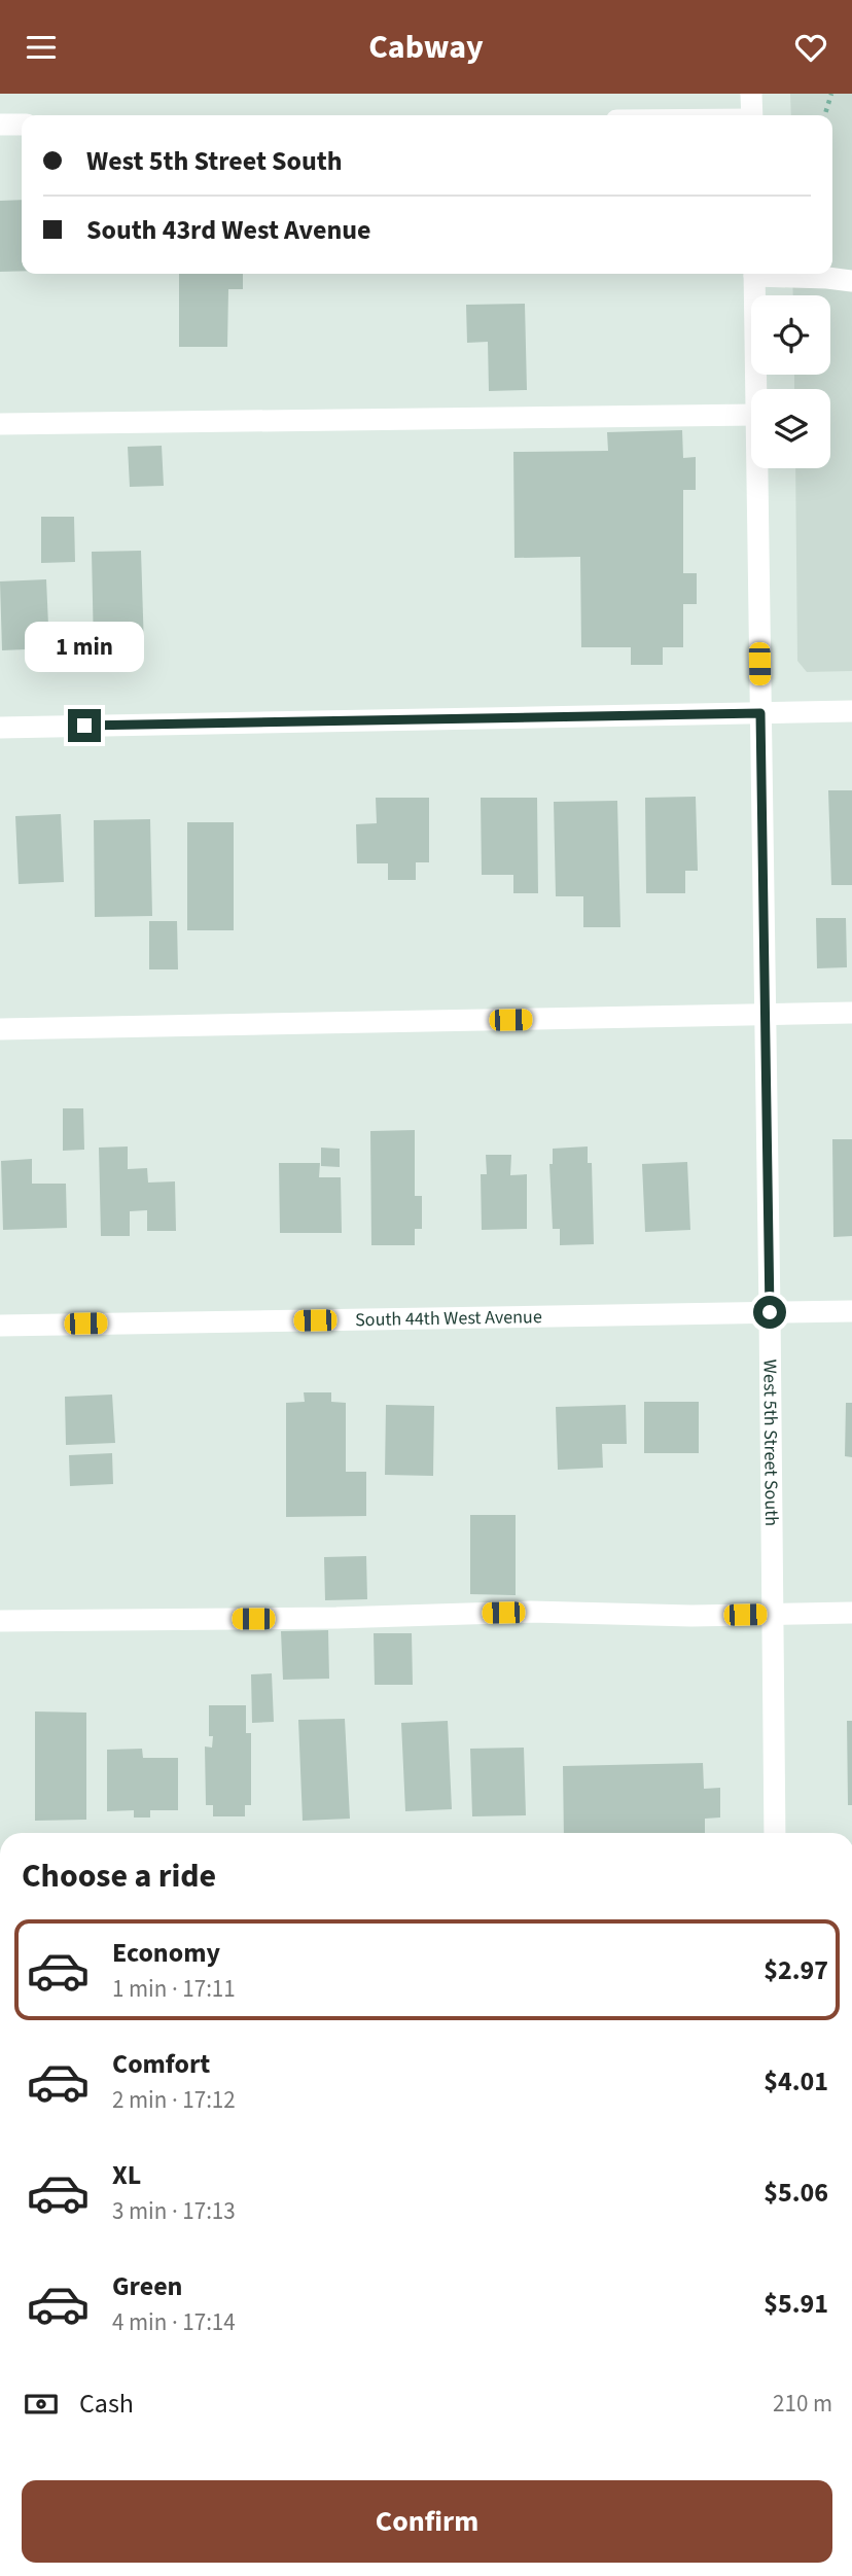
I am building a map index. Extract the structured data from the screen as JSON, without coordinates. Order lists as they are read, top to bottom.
{
  "streets": {
    "street": ["South 44th West Avenue", "West 5th Street South"]
  },
  "crossings": [
    ["South 44th West Avenue", "West 5th Street South"]
  ],
  "page": {
    "header": "Cabway",
    "banner": ["West 5th Street South", "South 43rd West Avenue"],
    "bubble": "1 min",
    "heading": "Choose a ride",
    "list": [
      {
        "name": "Economy",
        "note": "1 min · 17:11",
        "value": "$2.97"
      },
      {
        "name": "Comfort",
        "note": "2 min · 17:12",
        "value": "$4.01"
      },
      {
        "name": "XL",
        "note": "3 min · 17:13",
        "value": "$5.06"
      },
      {
        "name": "Green",
        "note": "4 min · 17:14",
        "value": "$5.91"
      }
    ],
    "pay": ["Cash", "210 m"],
    "buttons": "Confirm"
  }
}
